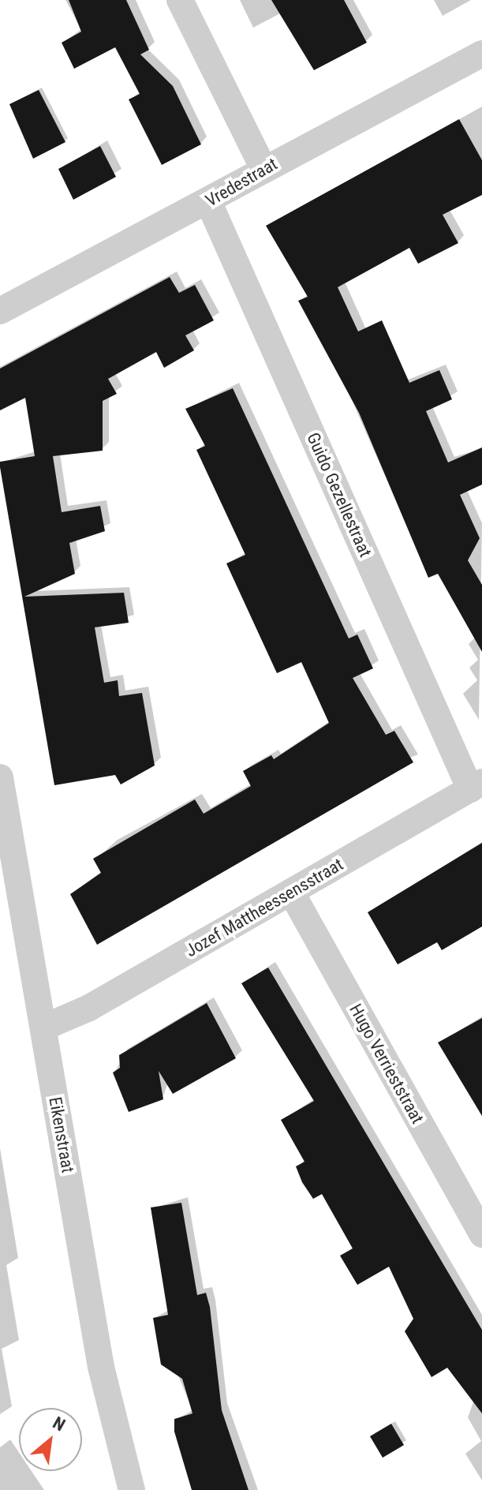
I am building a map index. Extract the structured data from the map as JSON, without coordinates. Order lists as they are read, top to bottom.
{
  "streets": {
    "street": [
      "Vredestraat",
      "Guido Gezellestraat",
      "Jozef Mattheessensstraat",
      "Hugo Verrieststraat",
      "Eikenstraat"
    ]
  },
  "crossings": [
    ["Vredestraat", "Guido Gezellestraat"],
    ["Guido Gezellestraat", "Jozef Mattheessensstraat"],
    ["Jozef Mattheessensstraat", "Hugo Verrieststraat"],
    ["Jozef Mattheessensstraat", "Eikenstraat"]
  ],
  "north": "top right"
}
